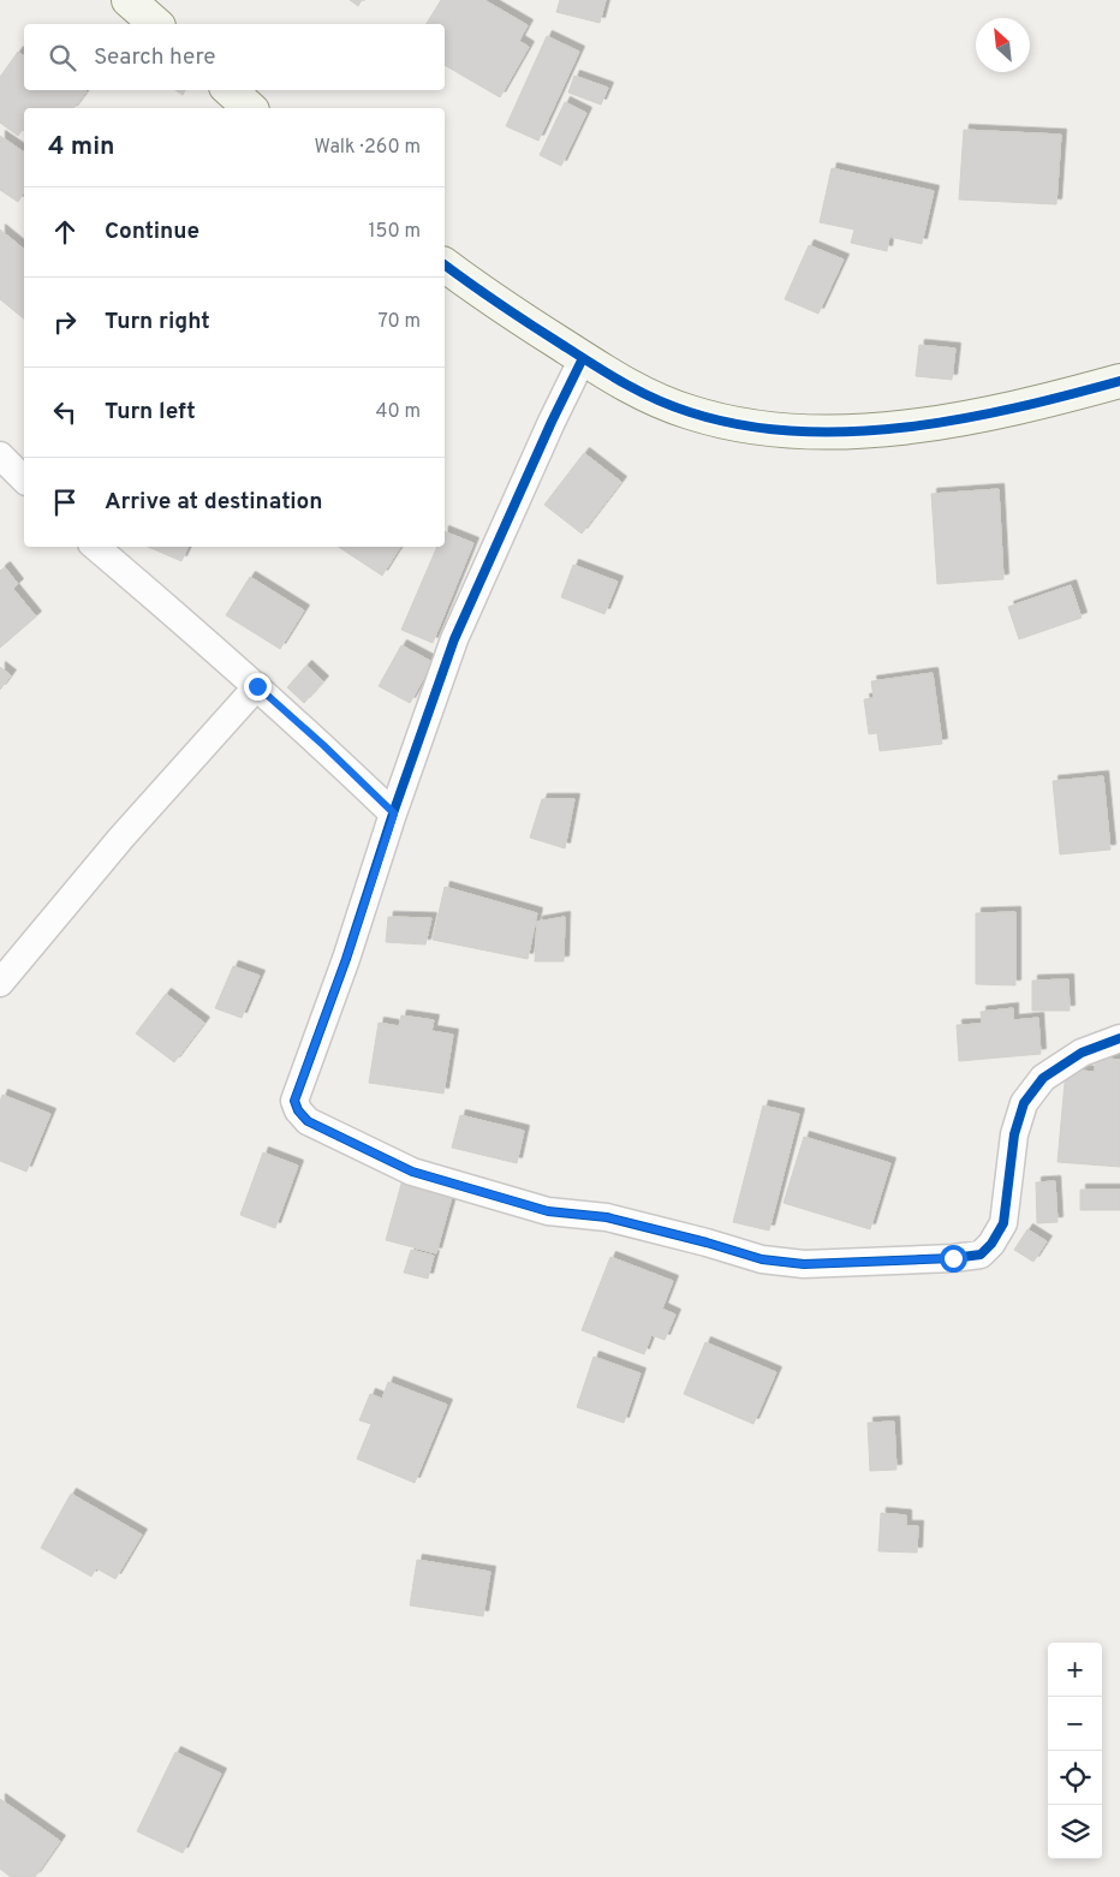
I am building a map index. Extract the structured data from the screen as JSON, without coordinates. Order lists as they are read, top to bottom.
{
  "north": "top left",
  "page": {
    "search": "Search here",
    "heading": ["4 min", "Walk · 260 m"],
    "list": [
      ["Continue", "150 m"],
      ["Turn right", "70 m"],
      ["Turn left", "40 m"],
      "Arrive at destination"
    ],
    "map_buttons": ["+", "−"]
  }
}
